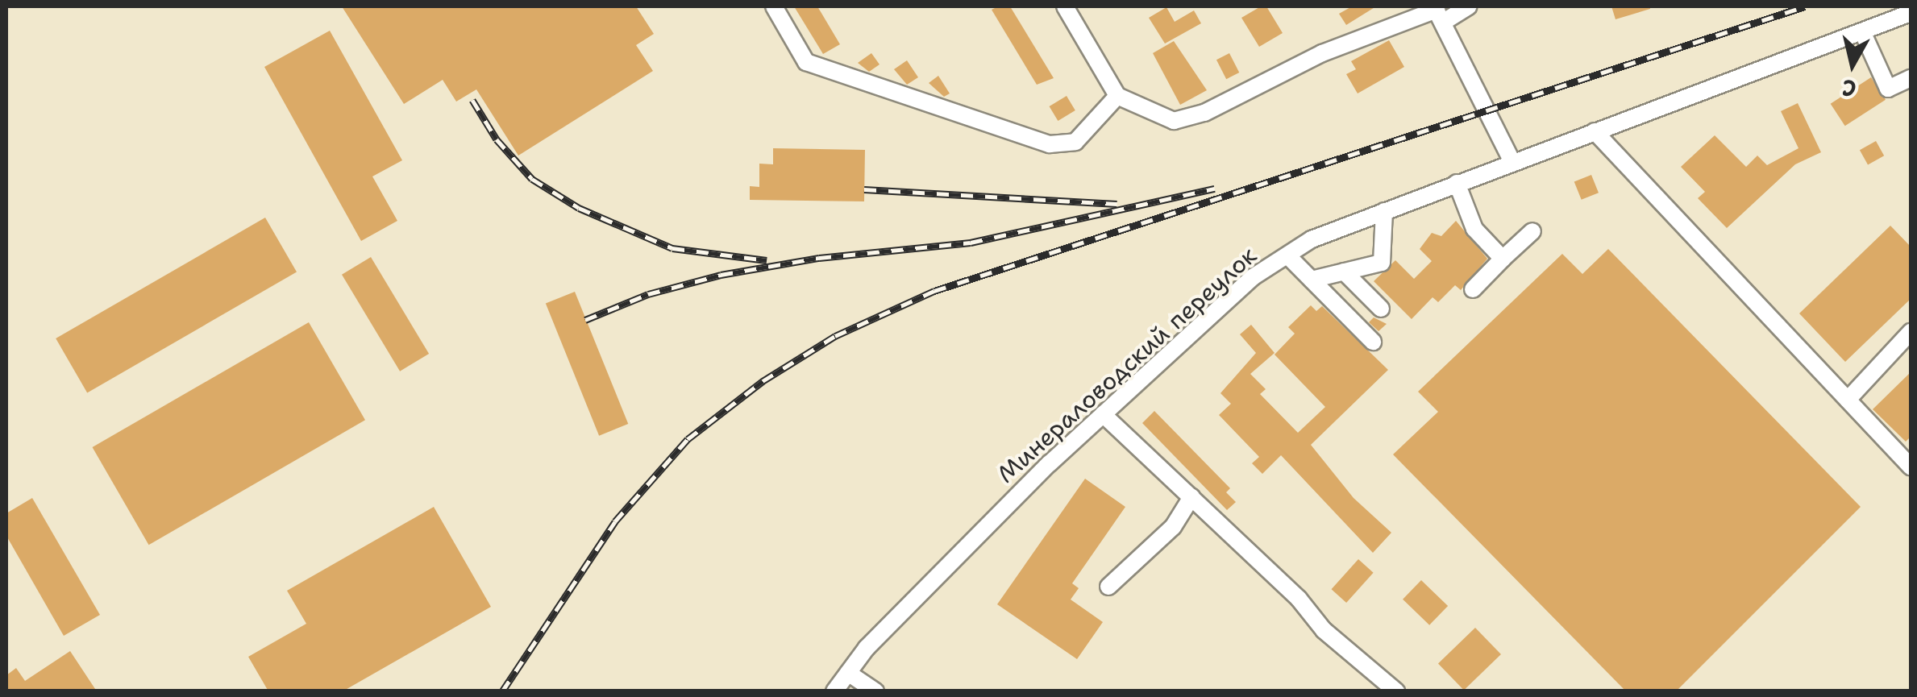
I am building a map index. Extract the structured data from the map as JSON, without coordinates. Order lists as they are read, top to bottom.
{
  "streets": {
    "street": ["Минераловодский переулок"]
  },
  "north": "bottom"
}
